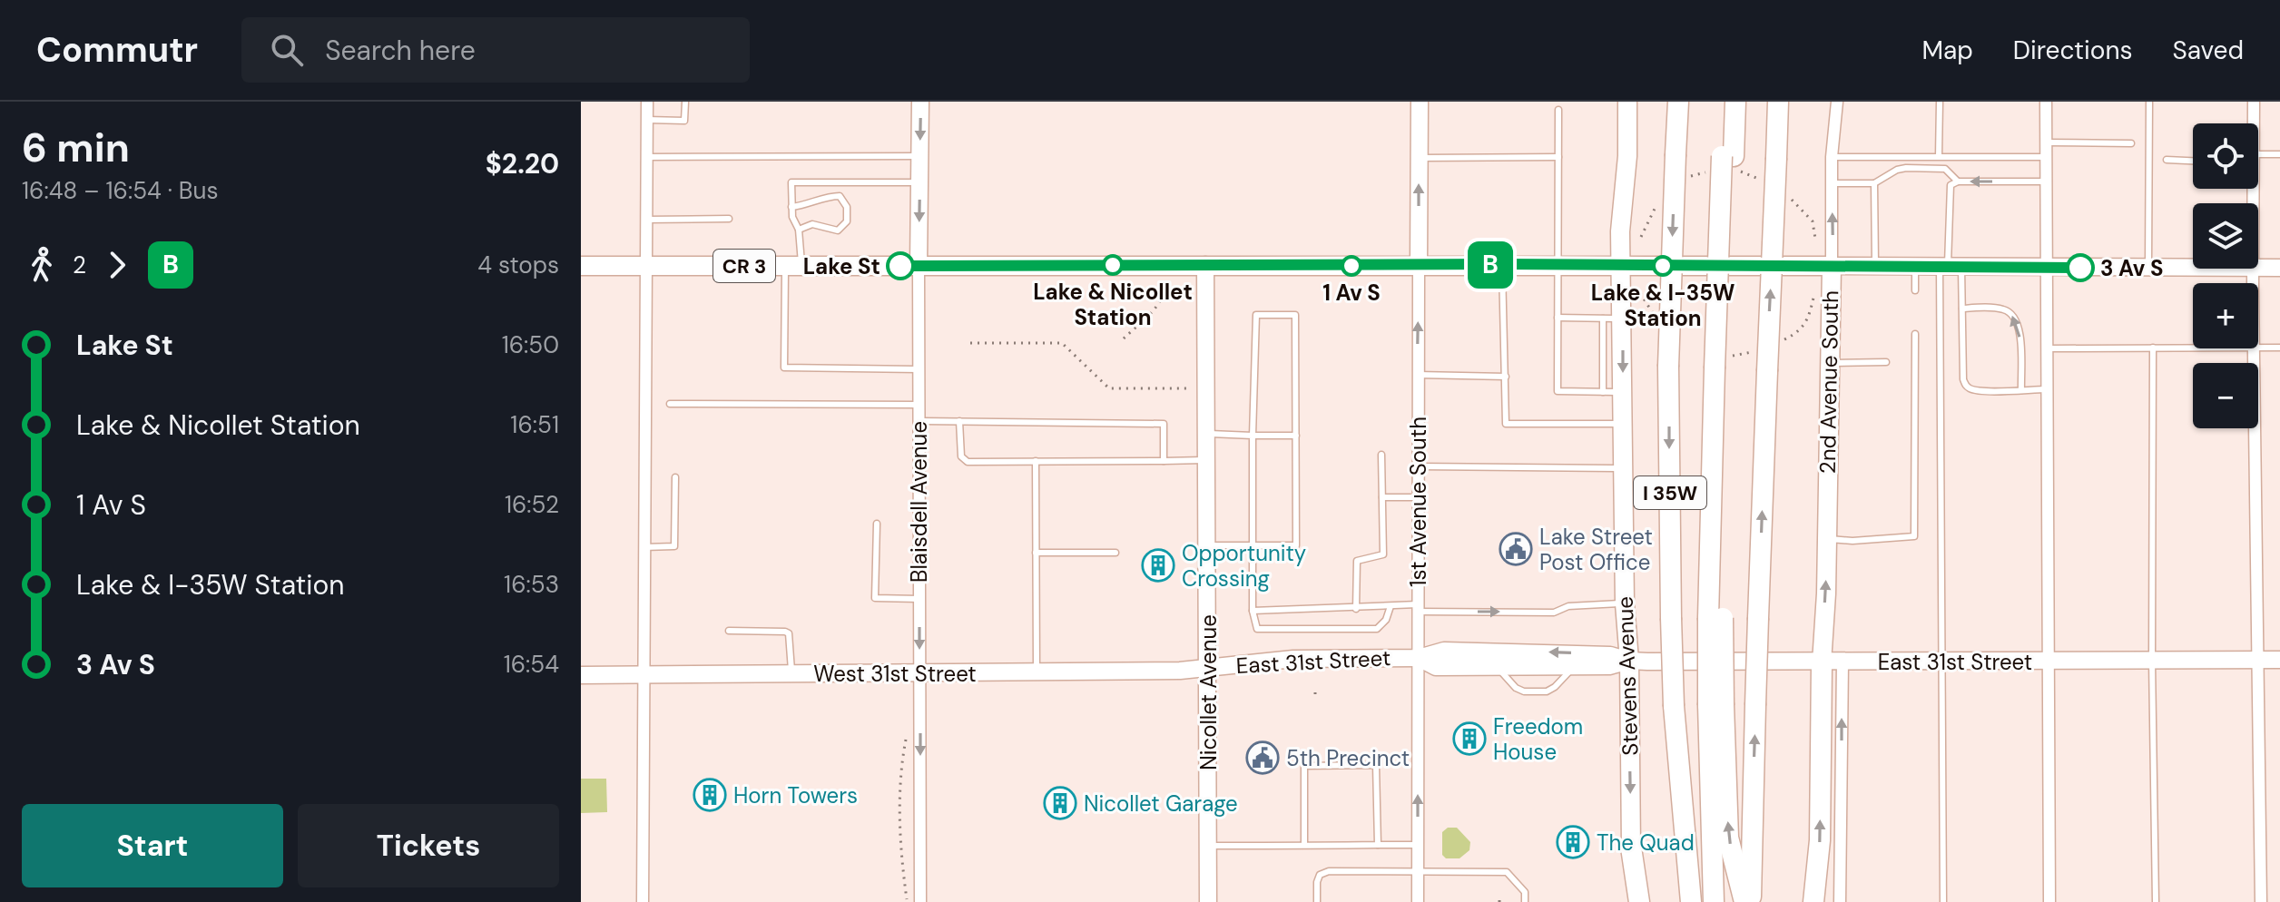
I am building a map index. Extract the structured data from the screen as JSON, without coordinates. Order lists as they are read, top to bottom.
{
  "streets": {
    "highway": ["I 35W"],
    "main road": ["CR 3", "2nd Avenue South", "Stevens Avenue"],
    "street": [
      "Blaisdell Avenue",
      "1st Avenue South",
      "East 31st Street",
      "West 31st Street",
      "Nicollet Avenue"
    ]
  },
  "crossings": [
    ["CR 3", "2nd Avenue South"],
    ["CR 3", "Blaisdell Avenue"],
    ["CR 3", "1st Avenue South"],
    ["CR 3", "Stevens Avenue"],
    ["CR 3", "Nicollet Avenue"],
    ["2nd Avenue South", "East 31st Street"],
    ["Blaisdell Avenue", "West 31st Street"],
    ["1st Avenue South", "East 31st Street"],
    ["East 31st Street", "West 31st Street"],
    ["East 31st Street", "Stevens Avenue"],
    ["East 31st Street", "Nicollet Avenue"],
    ["West 31st Street", "Nicollet Avenue"]
  ],
  "one_way": ["2nd Avenue South", "Blaisdell Avenue", "1st Avenue South"],
  "places": {
    "other": [
      "Lake & Nicollet Station",
      "Lake St",
      "1 Av S",
      "Lake & I-35W Station",
      "3 Av S"
    ],
    "public building": ["Lake Street Post Office", "5th Precinct"],
    "building": [
      "Opportunity Crossing",
      "Freedom House",
      "Horn Towers",
      "Nicollet Garage",
      "The Quad"
    ]
  },
  "lines": ["bus line B"],
  "page": {
    "header": "Commutr",
    "search": "Search here",
    "nav": ["Map", "Directions", "Saved"],
    "heading": ["6 min", "16:48 – 16:54 · Bus", "$2.20"],
    "on_map": "B",
    "map_buttons": ["+", "−"],
    "legs": ["2", "B", "4 stops"],
    "list": [
      {
        "name": "Lake St",
        "value": "16:50"
      },
      {
        "name": "Lake & Nicollet Station",
        "value": "16:51"
      },
      {
        "name": "1 Av S",
        "value": "16:52"
      },
      {
        "name": "Lake & I-35W Station",
        "value": "16:53"
      },
      {
        "name": "3 Av S",
        "value": "16:54"
      }
    ],
    "buttons": ["Start", "Tickets"]
  }
}
